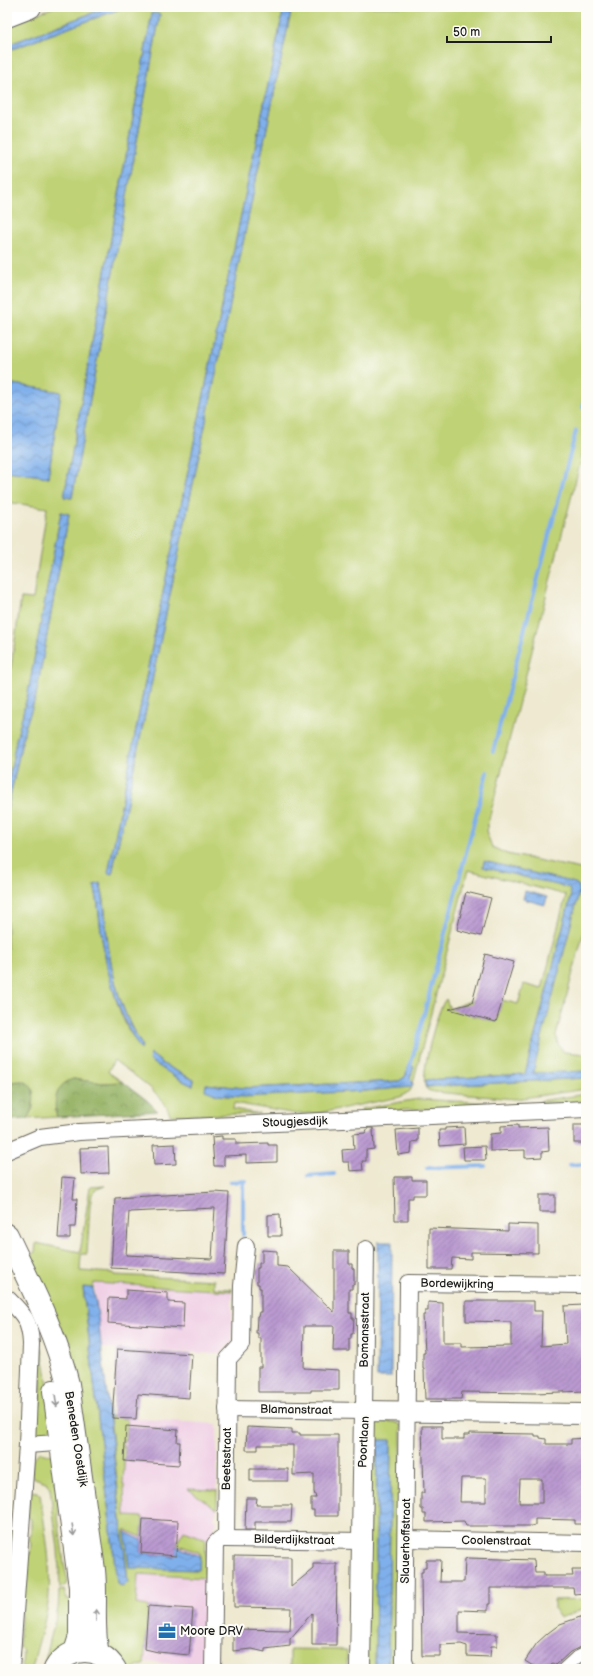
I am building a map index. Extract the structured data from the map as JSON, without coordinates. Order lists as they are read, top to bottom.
{
  "streets": {
    "main road": ["Beneden Oostdijk"],
    "street": [
      "Stougjesdijk",
      "Bordewijkring",
      "Bomansstraat",
      "Blamanstraat",
      "Poortlaan",
      "Beetsstraat",
      "Bilderdijkstraat",
      "Slauerhoffstraat",
      "Coolenstraat"
    ]
  },
  "crossings": [
    ["Bordewijkring", "Poortlaan"],
    ["Bordewijkring", "Slauerhoffstraat"],
    ["Bomansstraat", "Blamanstraat"],
    ["Bomansstraat", "Poortlaan"],
    ["Blamanstraat", "Poortlaan"],
    ["Blamanstraat", "Beetsstraat"],
    ["Poortlaan", "Bilderdijkstraat"],
    ["Poortlaan", "Slauerhoffstraat"],
    ["Beetsstraat", "Bilderdijkstraat"],
    ["Slauerhoffstraat", "Coolenstraat"]
  ],
  "places": {
    "office": ["Moore DRV"]
  },
  "scale_bar": "50 m"
}
